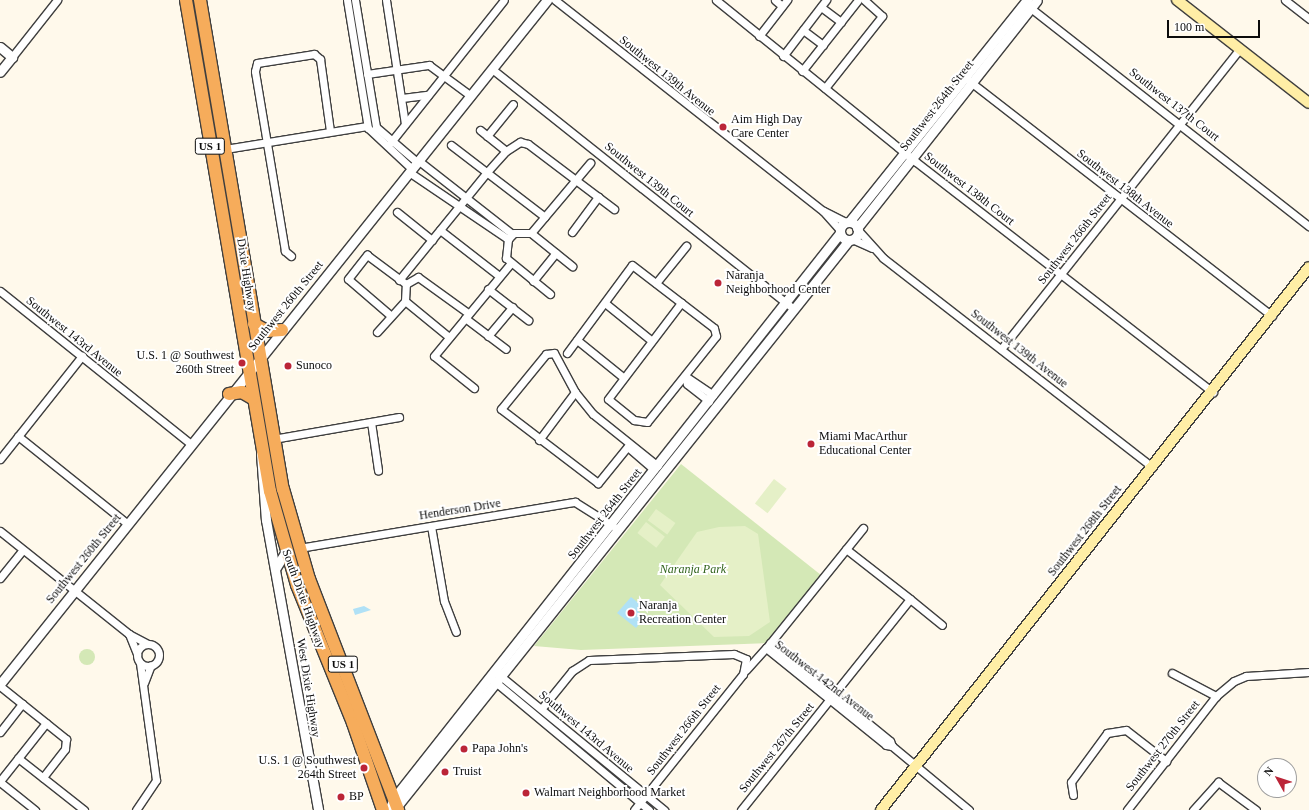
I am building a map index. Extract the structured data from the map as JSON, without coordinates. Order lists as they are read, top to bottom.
{
  "streets": {
    "highway": ["US 1", "Dixie Highway", "South Dixie Highway"],
    "main road": ["Southwest 268th Street"],
    "street": [
      "Southwest 139th Avenue",
      "Southwest 137th Court",
      "Southwest 264th Street",
      "Southwest 139th Court",
      "Southwest 138th Court",
      "Southwest 138th Avenue",
      "Southwest 266th Street",
      "Southwest 260th Street",
      "Southwest 143rd Avenue",
      "Henderson Drive",
      "Southwest 142nd Avenue",
      "West Dixie Highway",
      "Southwest 270th Street",
      "Southwest 267th Street"
    ]
  },
  "crossings": [
    ["Southwest 139th Avenue", "Southwest 264th Street"],
    ["Southwest 139th Avenue", "Southwest 266th Street"],
    ["Southwest 139th Avenue", "Southwest 268th Street"],
    ["Southwest 137th Court", "Southwest 264th Street"],
    ["Southwest 137th Court", "Southwest 266th Street"],
    ["Southwest 264th Street", "Southwest 139th Court"],
    ["Southwest 264th Street", "Southwest 138th Court"],
    ["Southwest 264th Street", "Southwest 138th Avenue"],
    ["Southwest 264th Street", "Southwest 143rd Avenue"],
    ["Southwest 264th Street", "Henderson Drive"],
    ["Southwest 264th Street", "South Dixie Highway"],
    ["Southwest 139th Court", "Southwest 260th Street"],
    ["Southwest 138th Court", "Southwest 266th Street"],
    ["Southwest 138th Court", "Southwest 268th Street"],
    ["Southwest 138th Avenue", "Southwest 266th Street"],
    ["Southwest 138th Avenue", "Southwest 268th Street"],
    ["Southwest 266th Street", "Southwest 143rd Avenue"],
    ["Southwest 266th Street", "Southwest 142nd Avenue"],
    ["Dixie Highway", "Southwest 260th Street"],
    ["Dixie Highway", "Henderson Drive"],
    ["Dixie Highway", "South Dixie Highway"],
    ["Dixie Highway", "West Dixie Highway"],
    ["Southwest 260th Street", "Southwest 143rd Avenue"],
    ["Henderson Drive", "South Dixie Highway"],
    ["Southwest 268th Street", "Southwest 142nd Avenue"],
    ["South Dixie Highway", "West Dixie Highway"],
    ["Southwest 142nd Avenue", "Southwest 267th Street"]
  ],
  "parks": ["Naranja Park"],
  "places": [
    "Aim High Day Care Center",
    "Naranja Neighborhood Center",
    "U.S. 1 @ Southwest 260th Street",
    "Sunoco",
    "Miami MacArthur Educational Center",
    "Naranja Recreation Center",
    "Papa John's",
    "U.S. 1 @ Southwest 264th Street",
    "Truist",
    "Walmart Neighborhood Market",
    "BP"
  ],
  "scale_bar": "100 m",
  "north": "top left"
}
